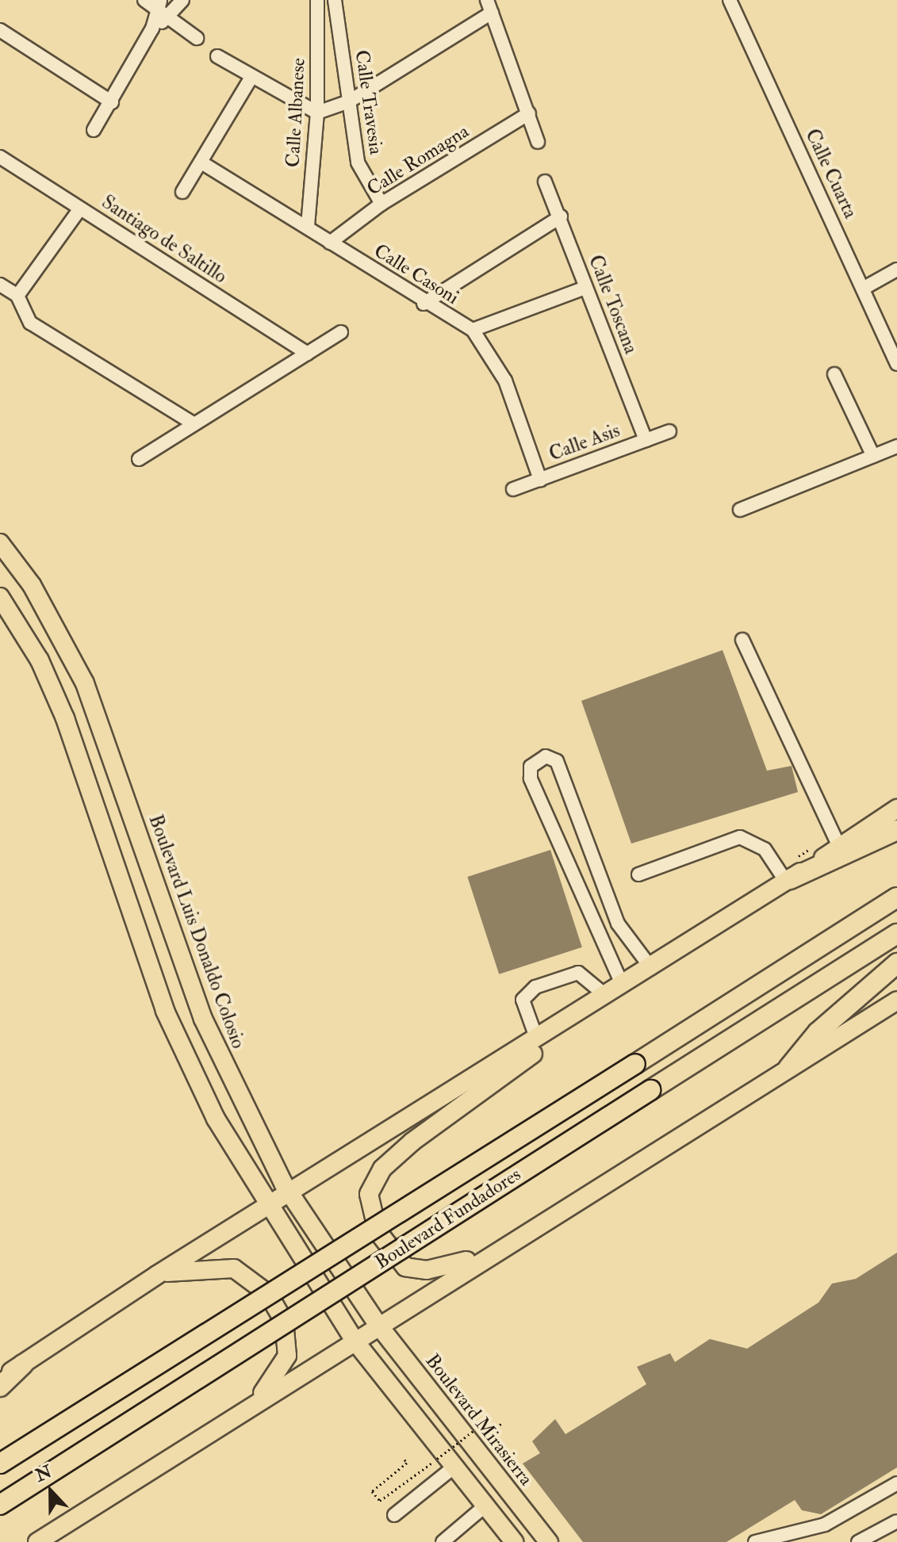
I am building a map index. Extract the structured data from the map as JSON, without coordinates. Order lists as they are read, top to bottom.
{
  "streets": {
    "highway": ["Boulevard Fundadores"],
    "main road": ["Boulevard Luis Donaldo Colosio", "Boulevard Mirasierra"],
    "street": [
      "Calle Travesia",
      "Calle Albanese",
      "Calle Romagna",
      "Calle Cuarta",
      "Santiago de Saltillo",
      "Calle Casoni",
      "Calle Toscana",
      "Calle Asis"
    ]
  },
  "crossings": [
    ["Calle Travesia", "Calle Romagna"],
    ["Calle Albanese", "Calle Casoni"],
    ["Calle Romagna", "Calle Casoni"],
    ["Calle Casoni", "Calle Asis"],
    ["Calle Toscana", "Calle Asis"],
    ["Boulevard Luis Donaldo Colosio", "Boulevard Mirasierra"]
  ],
  "north": "top"
}
